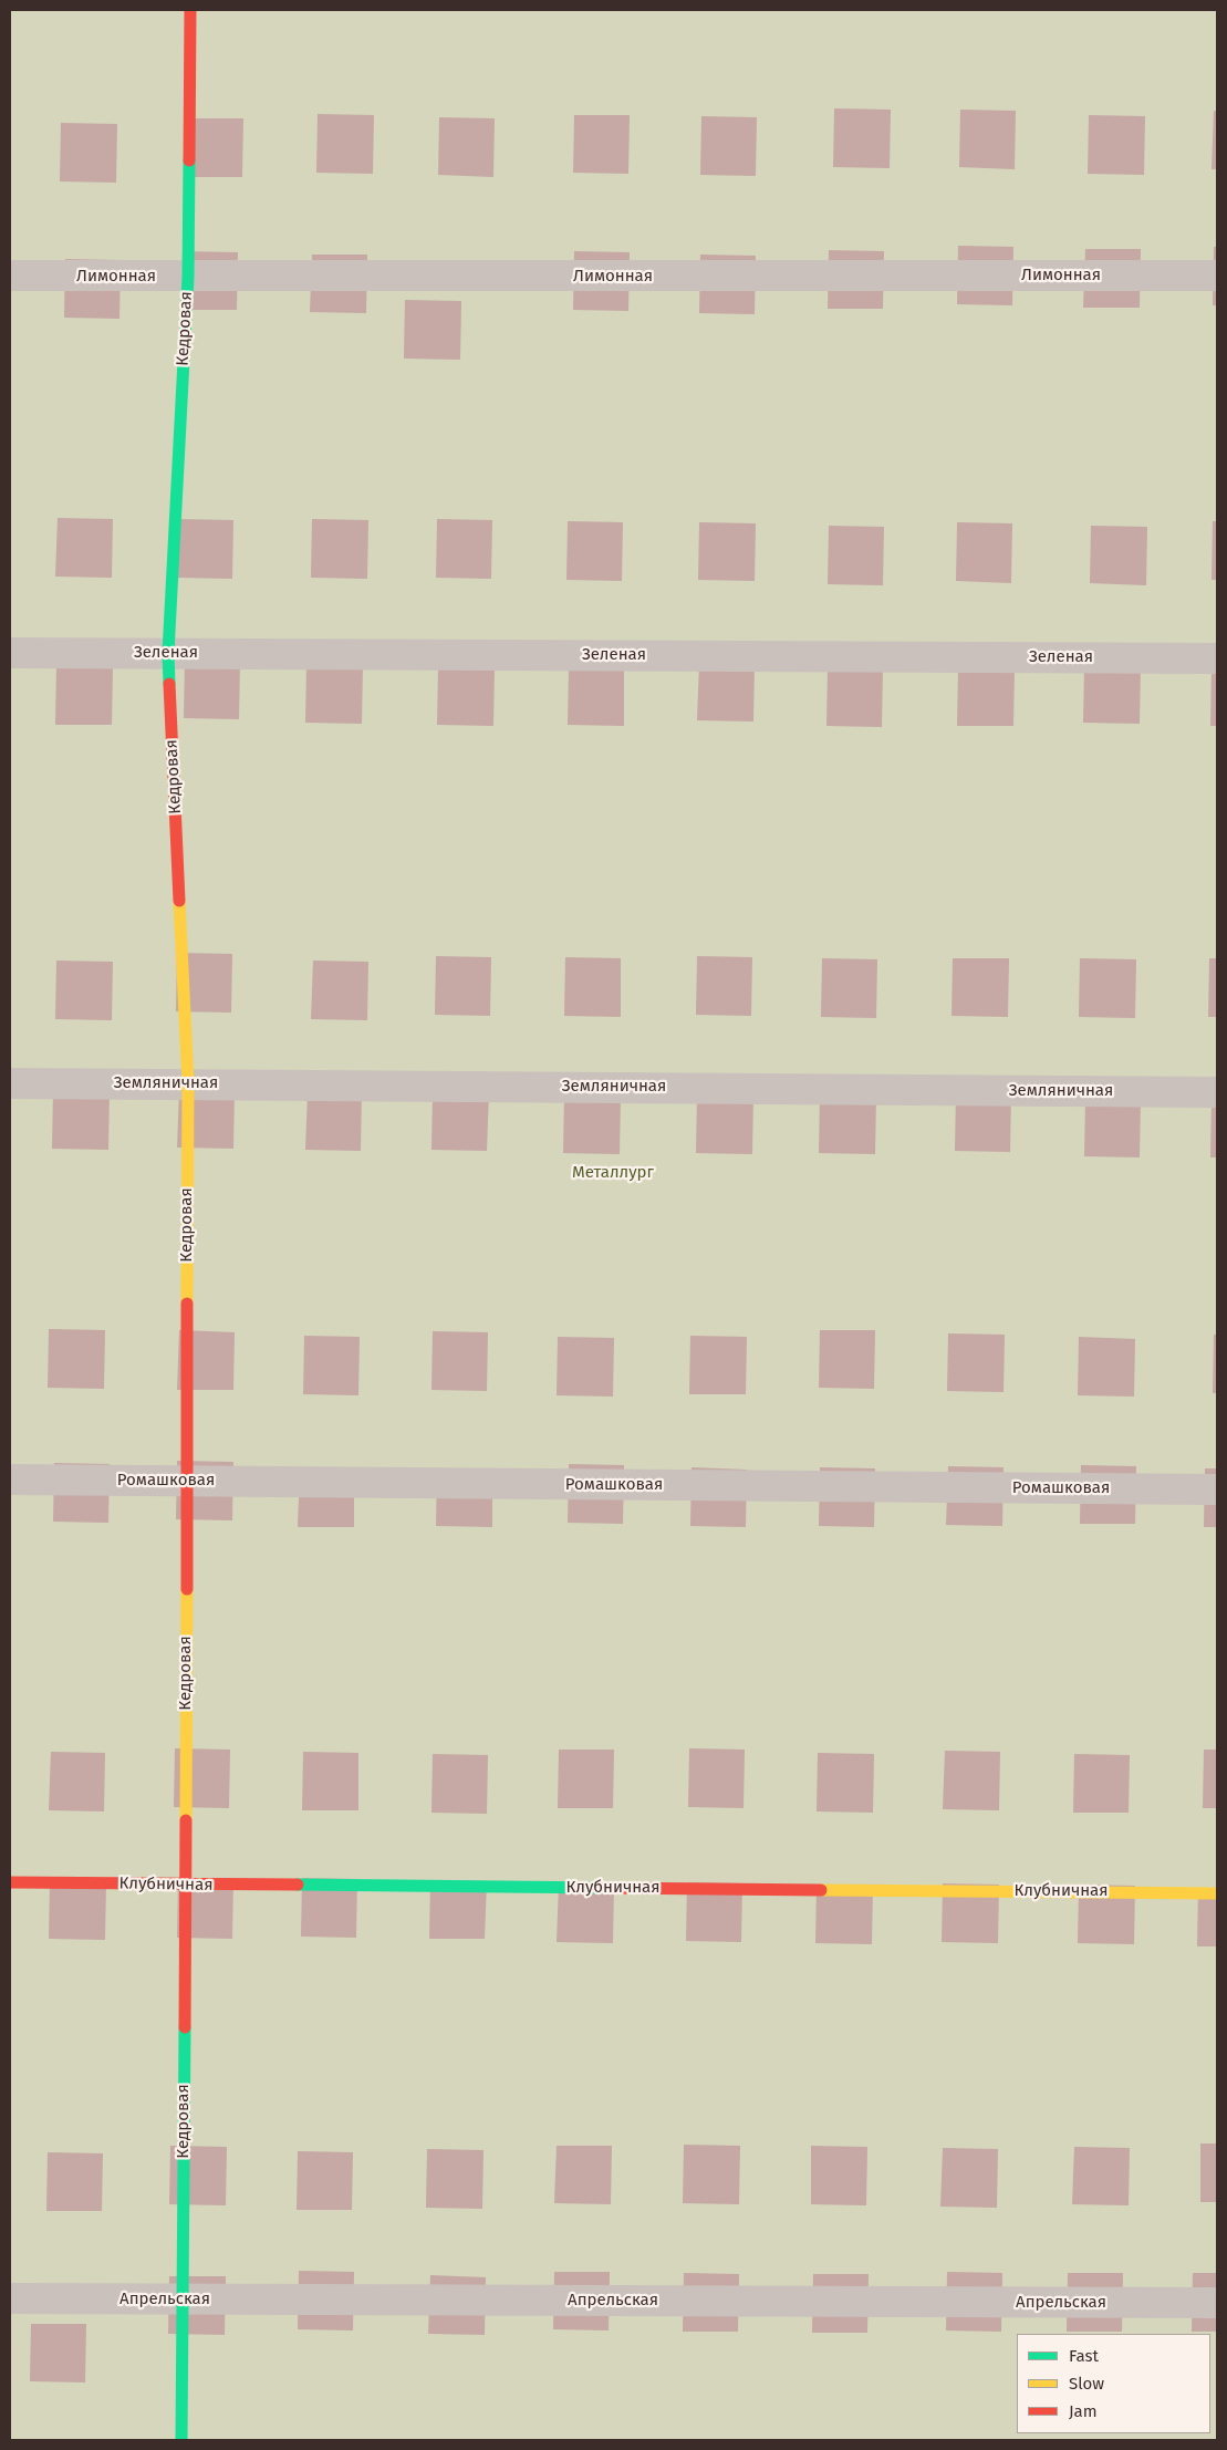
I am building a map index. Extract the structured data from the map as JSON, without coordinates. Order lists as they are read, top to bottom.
{
  "streets": {
    "street": [
      "Лимонная",
      "Кедровая",
      "Зеленая",
      "Земляничная",
      "Ромашковая",
      "Клубничная",
      "Апрельская"
    ]
  },
  "crossings": [
    ["Лимонная", "Кедровая"],
    ["Кедровая", "Зеленая"],
    ["Кедровая", "Земляничная"],
    ["Кедровая", "Ромашковая"],
    ["Кедровая", "Клубничная"],
    ["Кедровая", "Апрельская"]
  ],
  "parks": ["Металлург"],
  "legend": ["Fast", "Slow", "Jam"]
}
